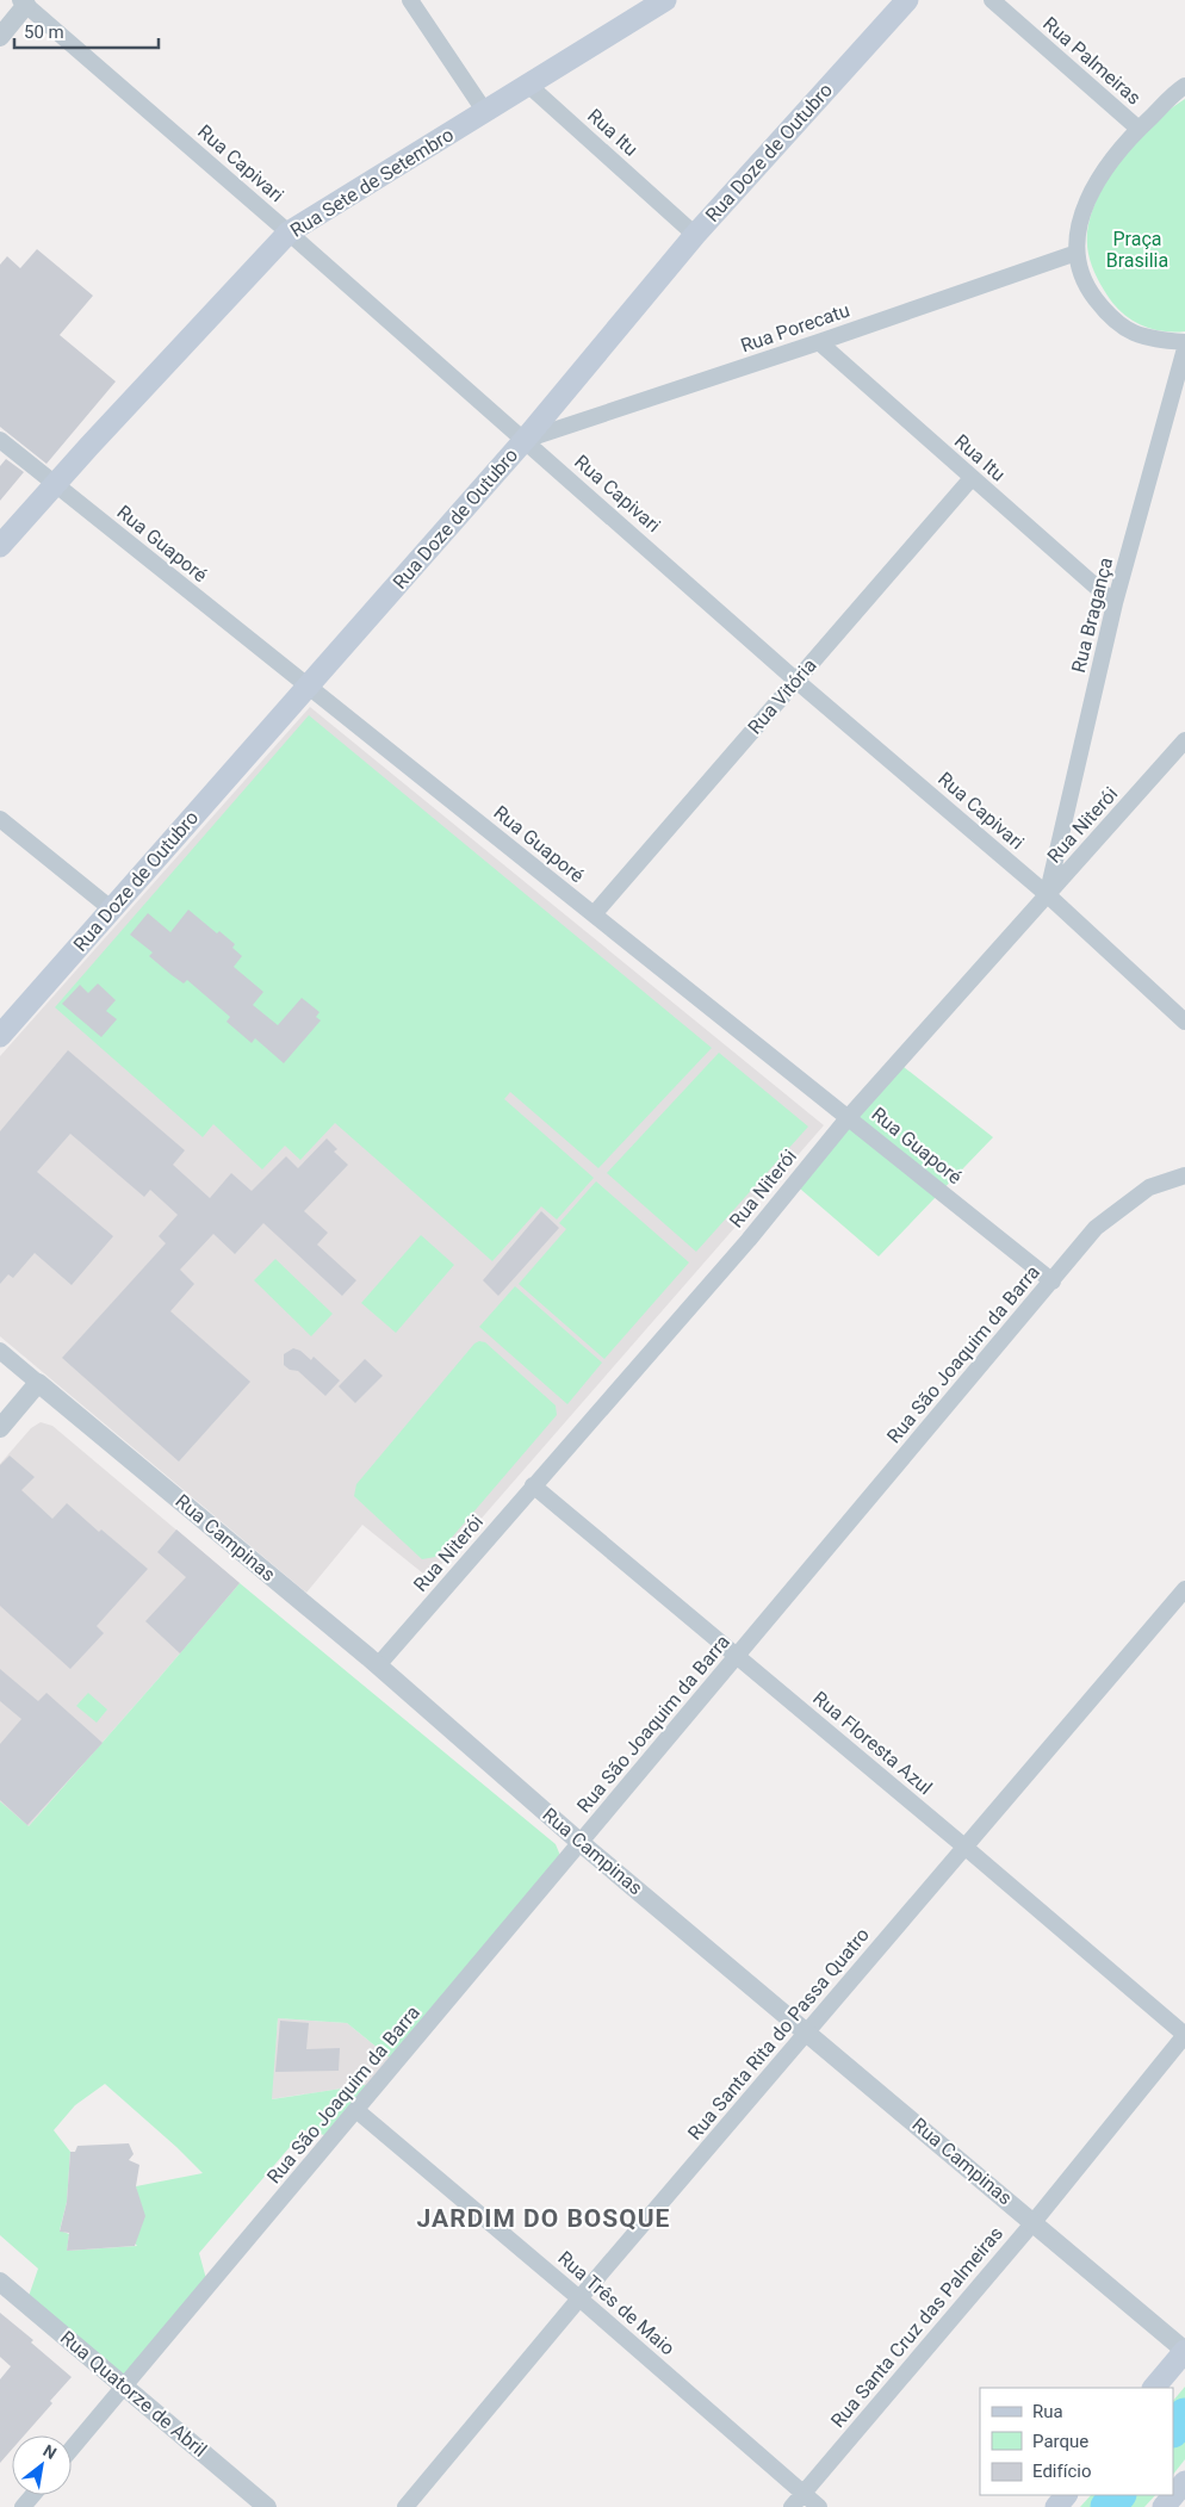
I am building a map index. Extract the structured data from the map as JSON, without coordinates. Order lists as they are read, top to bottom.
{
  "streets": {
    "main road": ["Rua Doze de Outubro", "Rua Sete de Setembro"],
    "street": [
      "Rua Palmeiras",
      "Rua Itu",
      "Rua Capivari",
      "Rua Porecatu",
      "Rua Guaporé",
      "Rua Bragança",
      "Rua Vitória",
      "Rua Niterói",
      "Rua São Joaquim da Barra",
      "Rua Campinas",
      "Rua Floresta Azul",
      "Rua Santa Rita do Passa Quatro",
      "Rua Três de Maio",
      "Rua Santa Cruz das Palmeiras",
      "Rua Quatorze de Abril"
    ]
  },
  "crossings": [
    ["Rua Itu", "Rua Doze de Outubro"],
    ["Rua Itu", "Rua Sete de Setembro"],
    ["Rua Itu", "Rua Porecatu"],
    ["Rua Itu", "Rua Bragança"],
    ["Rua Itu", "Rua Vitória"],
    ["Rua Doze de Outubro", "Rua Capivari"],
    ["Rua Doze de Outubro", "Rua Porecatu"],
    ["Rua Doze de Outubro", "Rua Guaporé"],
    ["Rua Capivari", "Rua Sete de Setembro"],
    ["Rua Capivari", "Rua Porecatu"],
    ["Rua Capivari", "Rua Bragança"],
    ["Rua Capivari", "Rua Vitória"],
    ["Rua Capivari", "Rua Niterói"],
    ["Rua Sete de Setembro", "Rua Guaporé"],
    ["Rua Guaporé", "Rua Vitória"],
    ["Rua Guaporé", "Rua Niterói"],
    ["Rua Guaporé", "Rua São Joaquim da Barra"],
    ["Rua Bragança", "Rua Niterói"],
    ["Rua Niterói", "Rua Campinas"],
    ["Rua Niterói", "Rua Floresta Azul"],
    ["Rua São Joaquim da Barra", "Rua Campinas"],
    ["Rua São Joaquim da Barra", "Rua Floresta Azul"],
    ["Rua São Joaquim da Barra", "Rua Três de Maio"],
    ["Rua São Joaquim da Barra", "Rua Quatorze de Abril"],
    ["Rua Campinas", "Rua Santa Rita do Passa Quatro"],
    ["Rua Campinas", "Rua Santa Cruz das Palmeiras"],
    ["Rua Floresta Azul", "Rua Santa Rita do Passa Quatro"],
    ["Rua Floresta Azul", "Rua Santa Cruz das Palmeiras"],
    ["Rua Santa Rita do Passa Quatro", "Rua Três de Maio"],
    ["Rua Três de Maio", "Rua Santa Cruz das Palmeiras"]
  ],
  "districts": ["JARDIM DO BOSQUE"],
  "parks": ["Praça Brasilia"],
  "legend": ["Rua", "Parque", "Edifício"],
  "scale_bar": "50 m",
  "north": "top right"
}
